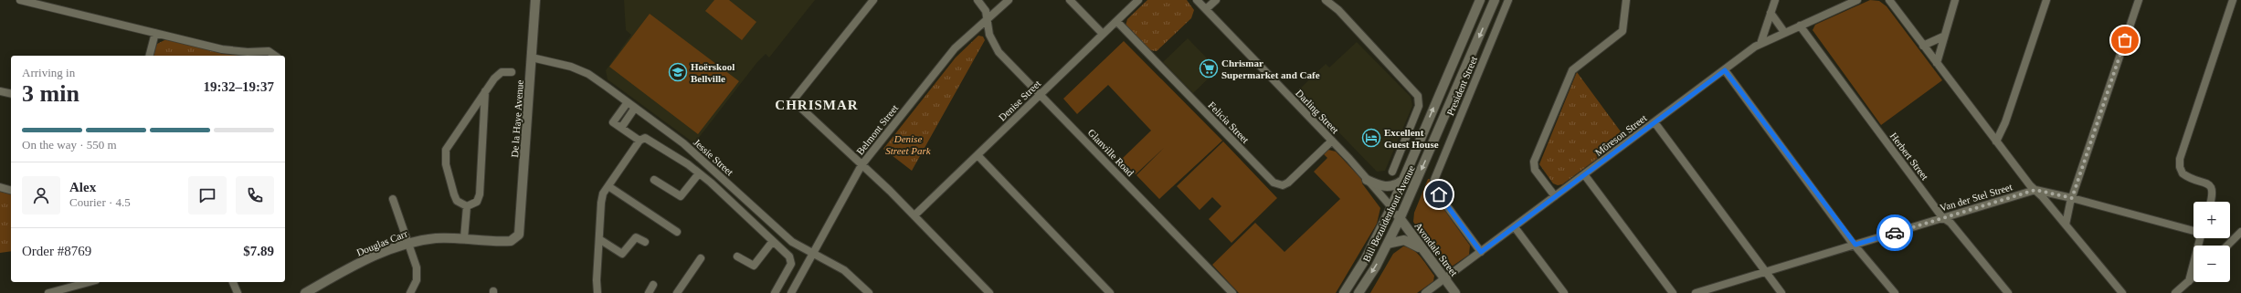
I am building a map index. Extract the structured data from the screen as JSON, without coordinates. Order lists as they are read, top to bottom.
{
  "streets": {
    "main road": [
      "De la Haye Avenue",
      "Bill Bezuidenhout Avenue",
      "Douglas Carr",
      "Avondale Street"
    ],
    "street": [
      "President Street",
      "Denise Street",
      "Darling Street",
      "Felicia Street",
      "Belmont Street",
      "Môreson Street",
      "Glanville Road",
      "Herbert Street",
      "Jessie Street",
      "Van der Stel Street"
    ]
  },
  "crossings": [
    ["President Street", "Môreson Street"],
    ["Denise Street", "Felicia Street"],
    ["Denise Street", "Glanville Road"],
    ["Darling Street", "Felicia Street"],
    ["Darling Street", "Bill Bezuidenhout Avenue"],
    ["Darling Street", "Avondale Street"],
    ["De la Haye Avenue", "Jessie Street"],
    ["De la Haye Avenue", "Douglas Carr"],
    ["Belmont Street", "Glanville Road"],
    ["Belmont Street", "Jessie Street"],
    ["Môreson Street", "Herbert Street"],
    ["Môreson Street", "Avondale Street"],
    ["Herbert Street", "Van der Stel Street"],
    ["Bill Bezuidenhout Avenue", "Avondale Street"]
  ],
  "districts": ["CHRISMAR"],
  "parks": ["Denise Street Park"],
  "places": {
    "supermarket": ["Chrismar Supermarket and Cafe"],
    "school or university": ["Hoërskool Bellville"],
    "hotel": ["Excellent Guest House"]
  },
  "page": {
    "heading": ["3 min", "Arriving in", "19:32–19:37"],
    "panel": [
      "Alex",
      "Courier · 4.5",
      "Order #8769",
      "$7.89"
    ],
    "bar": "On the way · 550 m",
    "map_buttons": ["+", "−"]
  }
}
